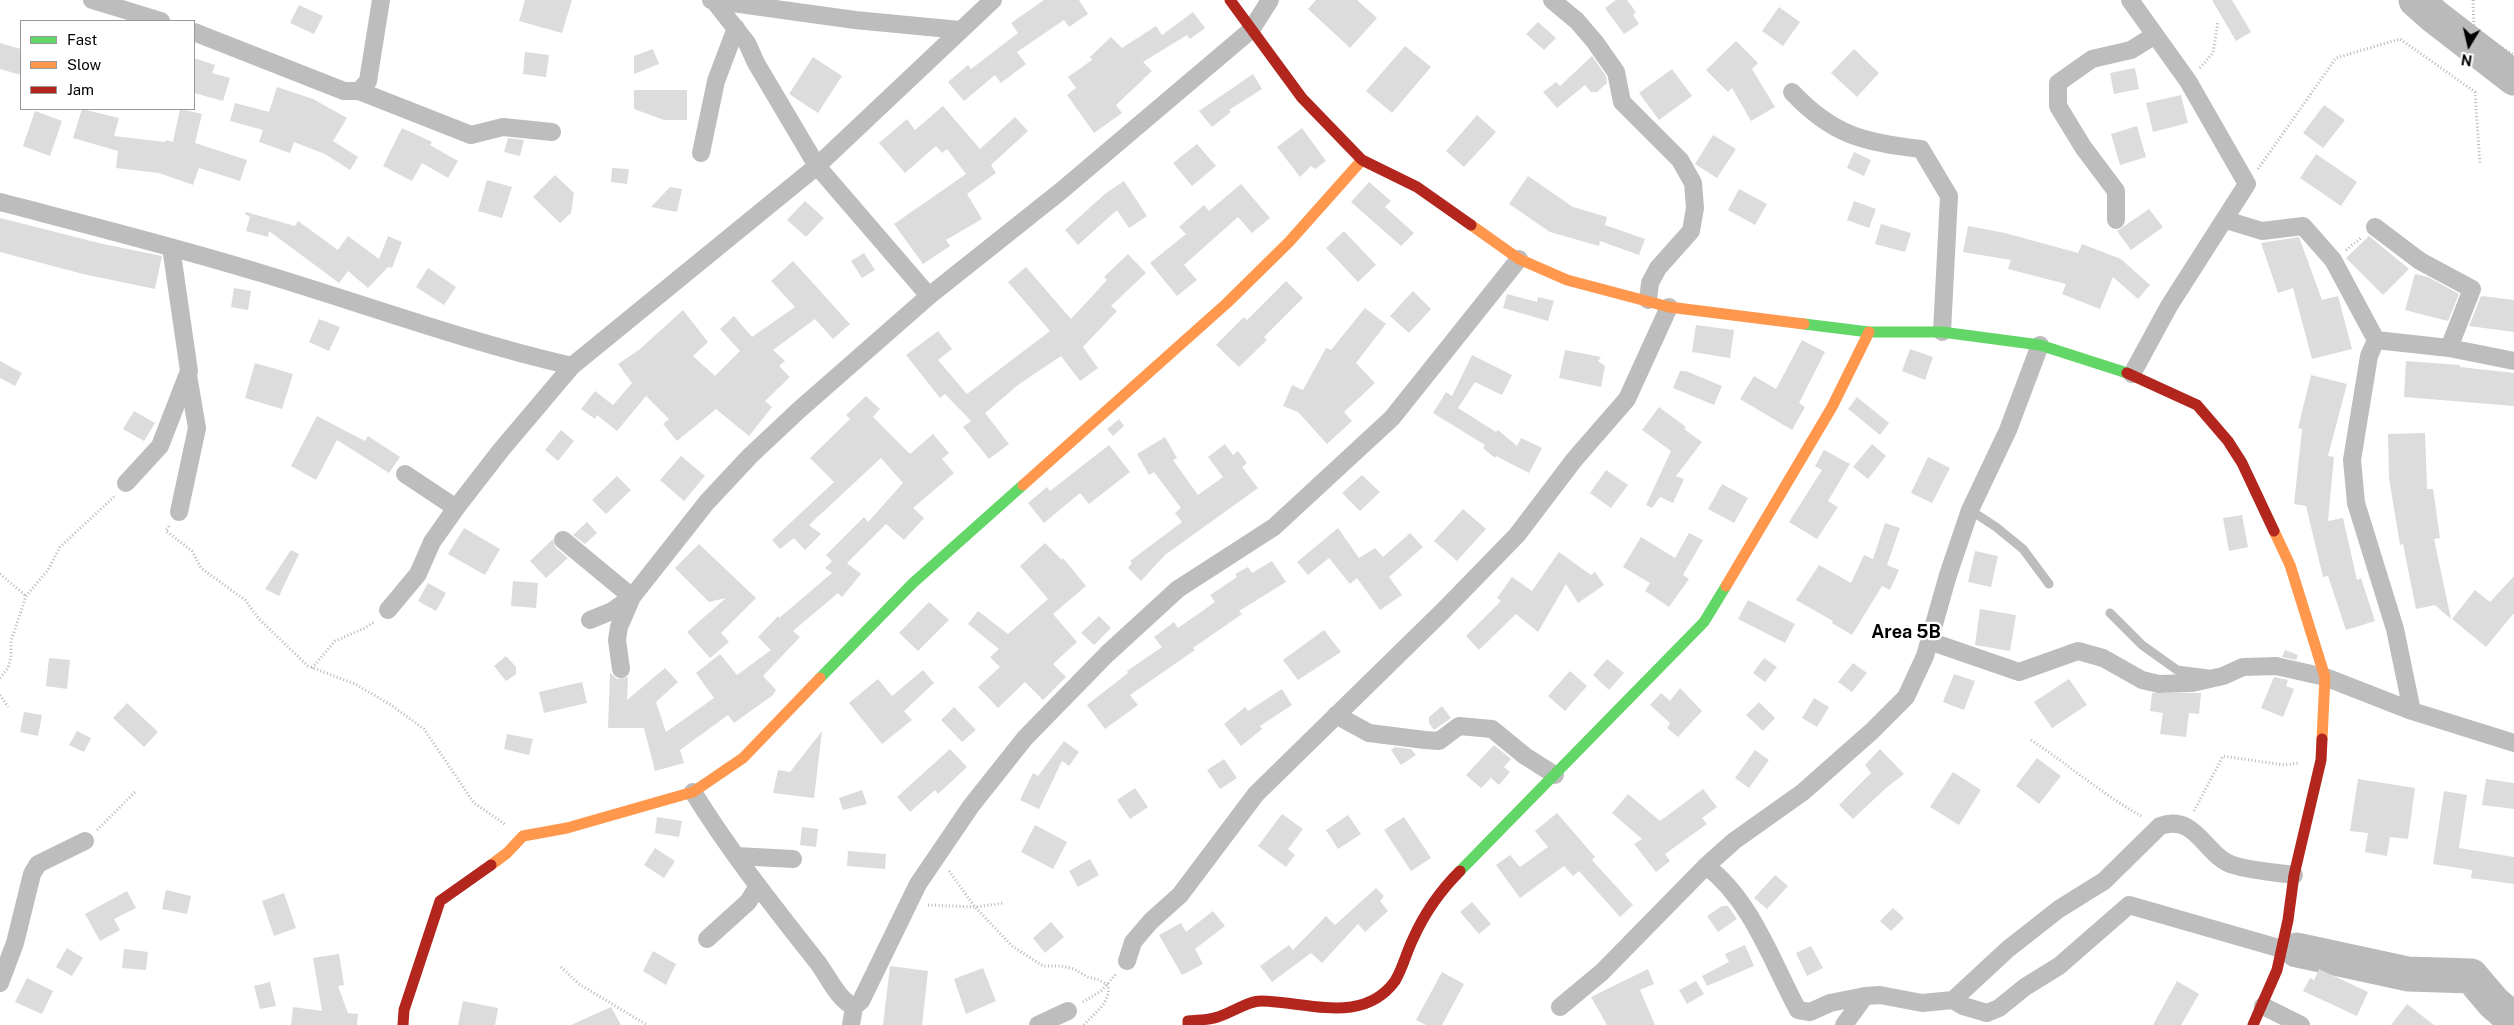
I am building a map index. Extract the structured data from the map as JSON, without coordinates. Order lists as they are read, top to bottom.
{
  "districts": ["Area 5B"],
  "legend": ["Fast", "Slow", "Jam"],
  "north": "bottom"
}
